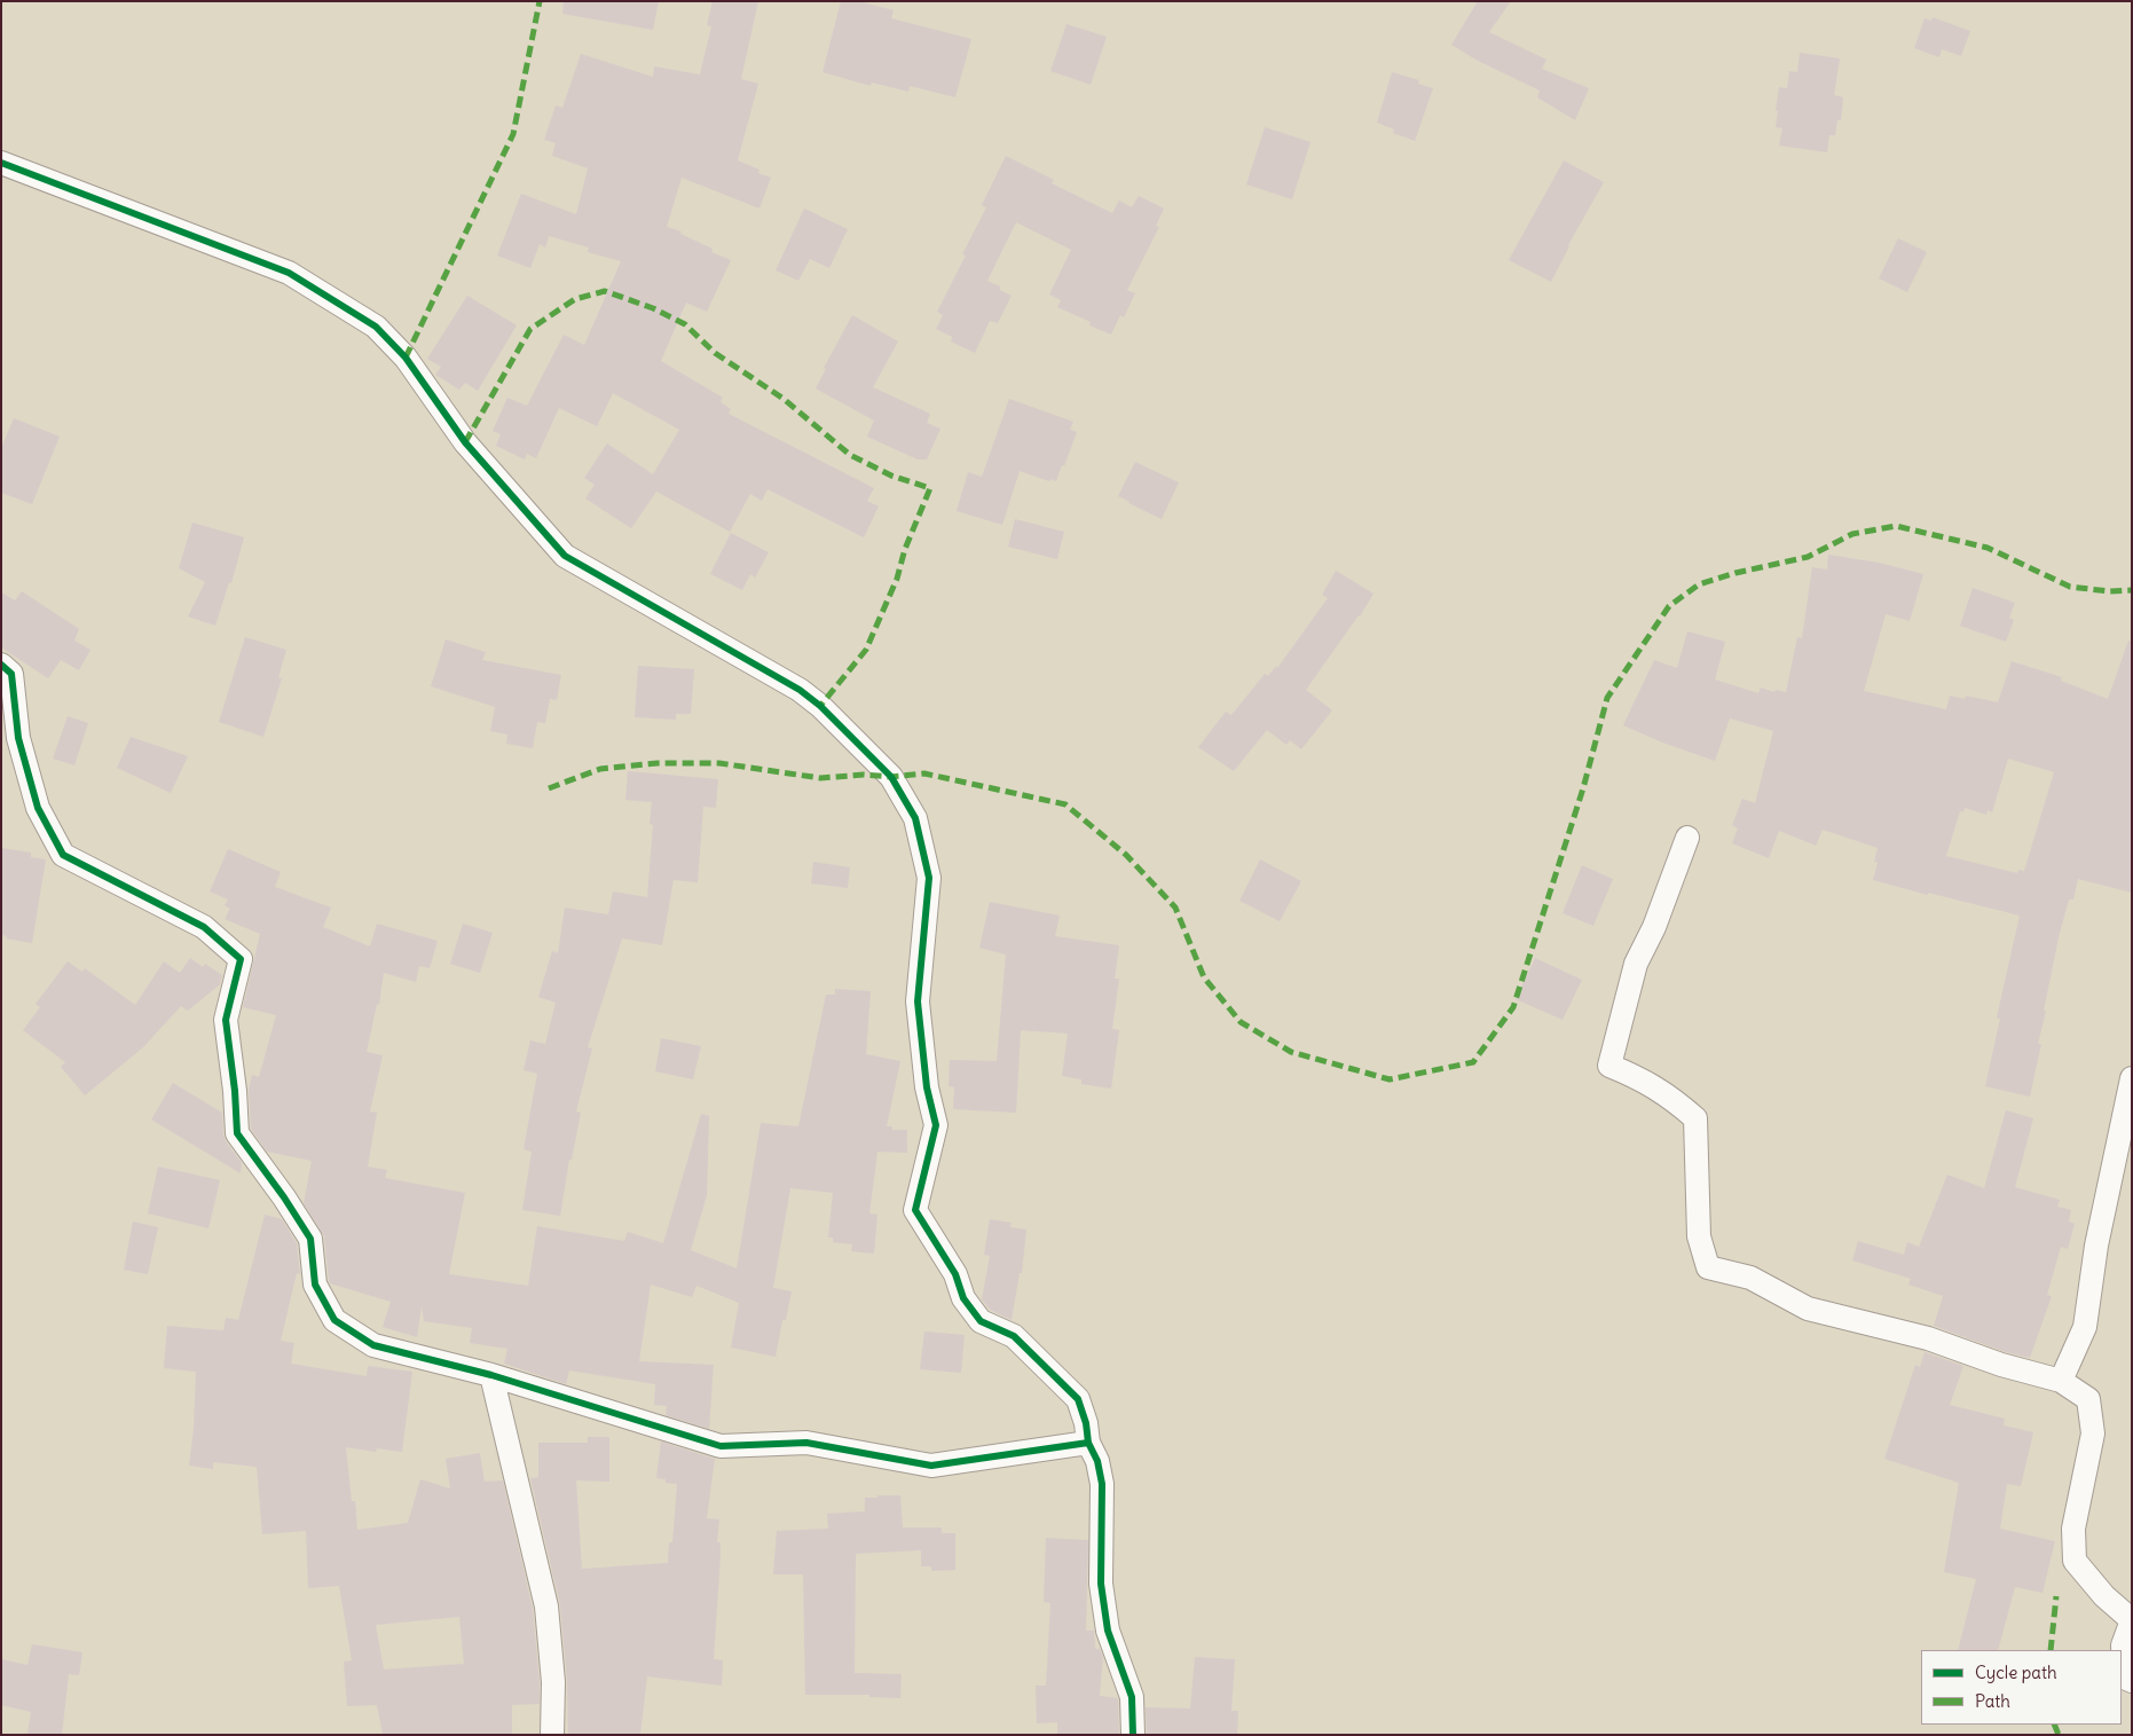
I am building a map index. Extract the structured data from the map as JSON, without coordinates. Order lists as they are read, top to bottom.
{
  "legend": ["Cycle path", "Path"]
}
